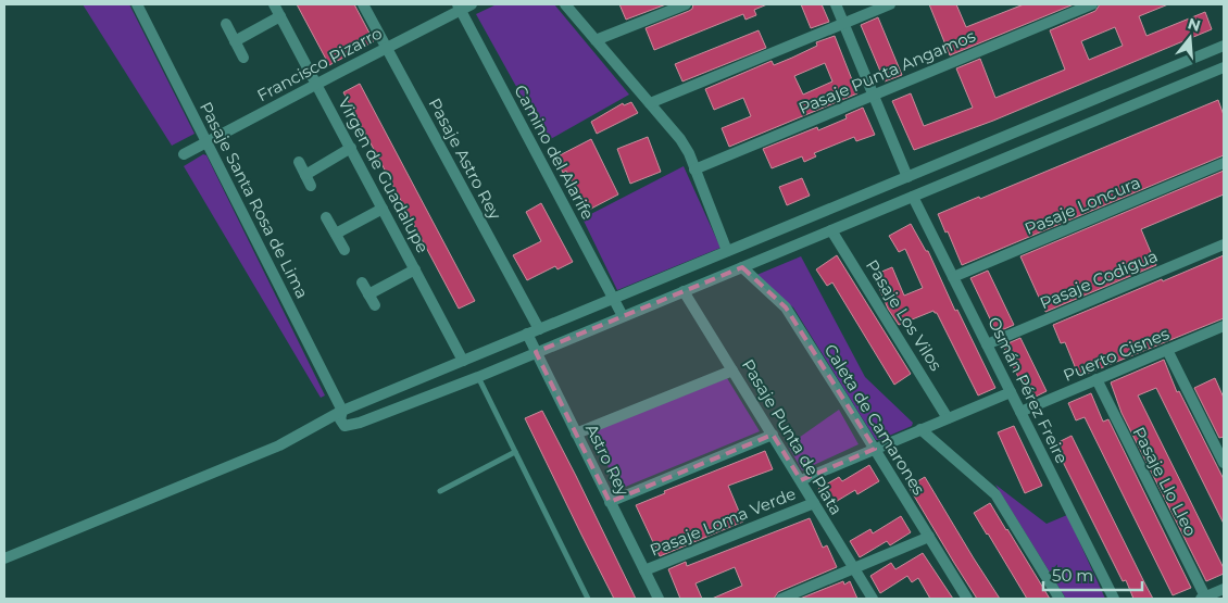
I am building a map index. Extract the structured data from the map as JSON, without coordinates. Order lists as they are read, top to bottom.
{
  "streets": {
    "street": [
      "Francisco Pizarro",
      "Pasaje Punta Angamos",
      "Camino del Alarife",
      "Pasaje Astro Rey",
      "Virgen de Guadalupe",
      "Pasaje Santa Rosa de Lima",
      "Pasaje Loncura",
      "Pasaje Codigua",
      "Pasaje Los Vilos",
      "Puerto Cisnes",
      "Osmán Pérez Freire",
      "Caleta de Camarones",
      "Pasaje Punta de Plata",
      "Astro Rey",
      "Pasaje Llo Lleo",
      "Pasaje Loma Verde"
    ]
  },
  "crossings": [
    ["Francisco Pizarro", "Camino del Alarife"],
    ["Francisco Pizarro", "Pasaje Astro Rey"],
    ["Francisco Pizarro", "Virgen de Guadalupe"],
    ["Francisco Pizarro", "Pasaje Santa Rosa de Lima"],
    ["Pasaje Loncura", "Osmán Pérez Freire"],
    ["Pasaje Codigua", "Osmán Pérez Freire"],
    ["Puerto Cisnes", "Osmán Pérez Freire"],
    ["Puerto Cisnes", "Pasaje Llo Lleo"],
    ["Pasaje Punta de Plata", "Pasaje Loma Verde"],
    ["Astro Rey", "Pasaje Loma Verde"]
  ],
  "scale_bar": "50 m",
  "north": "top"
}
